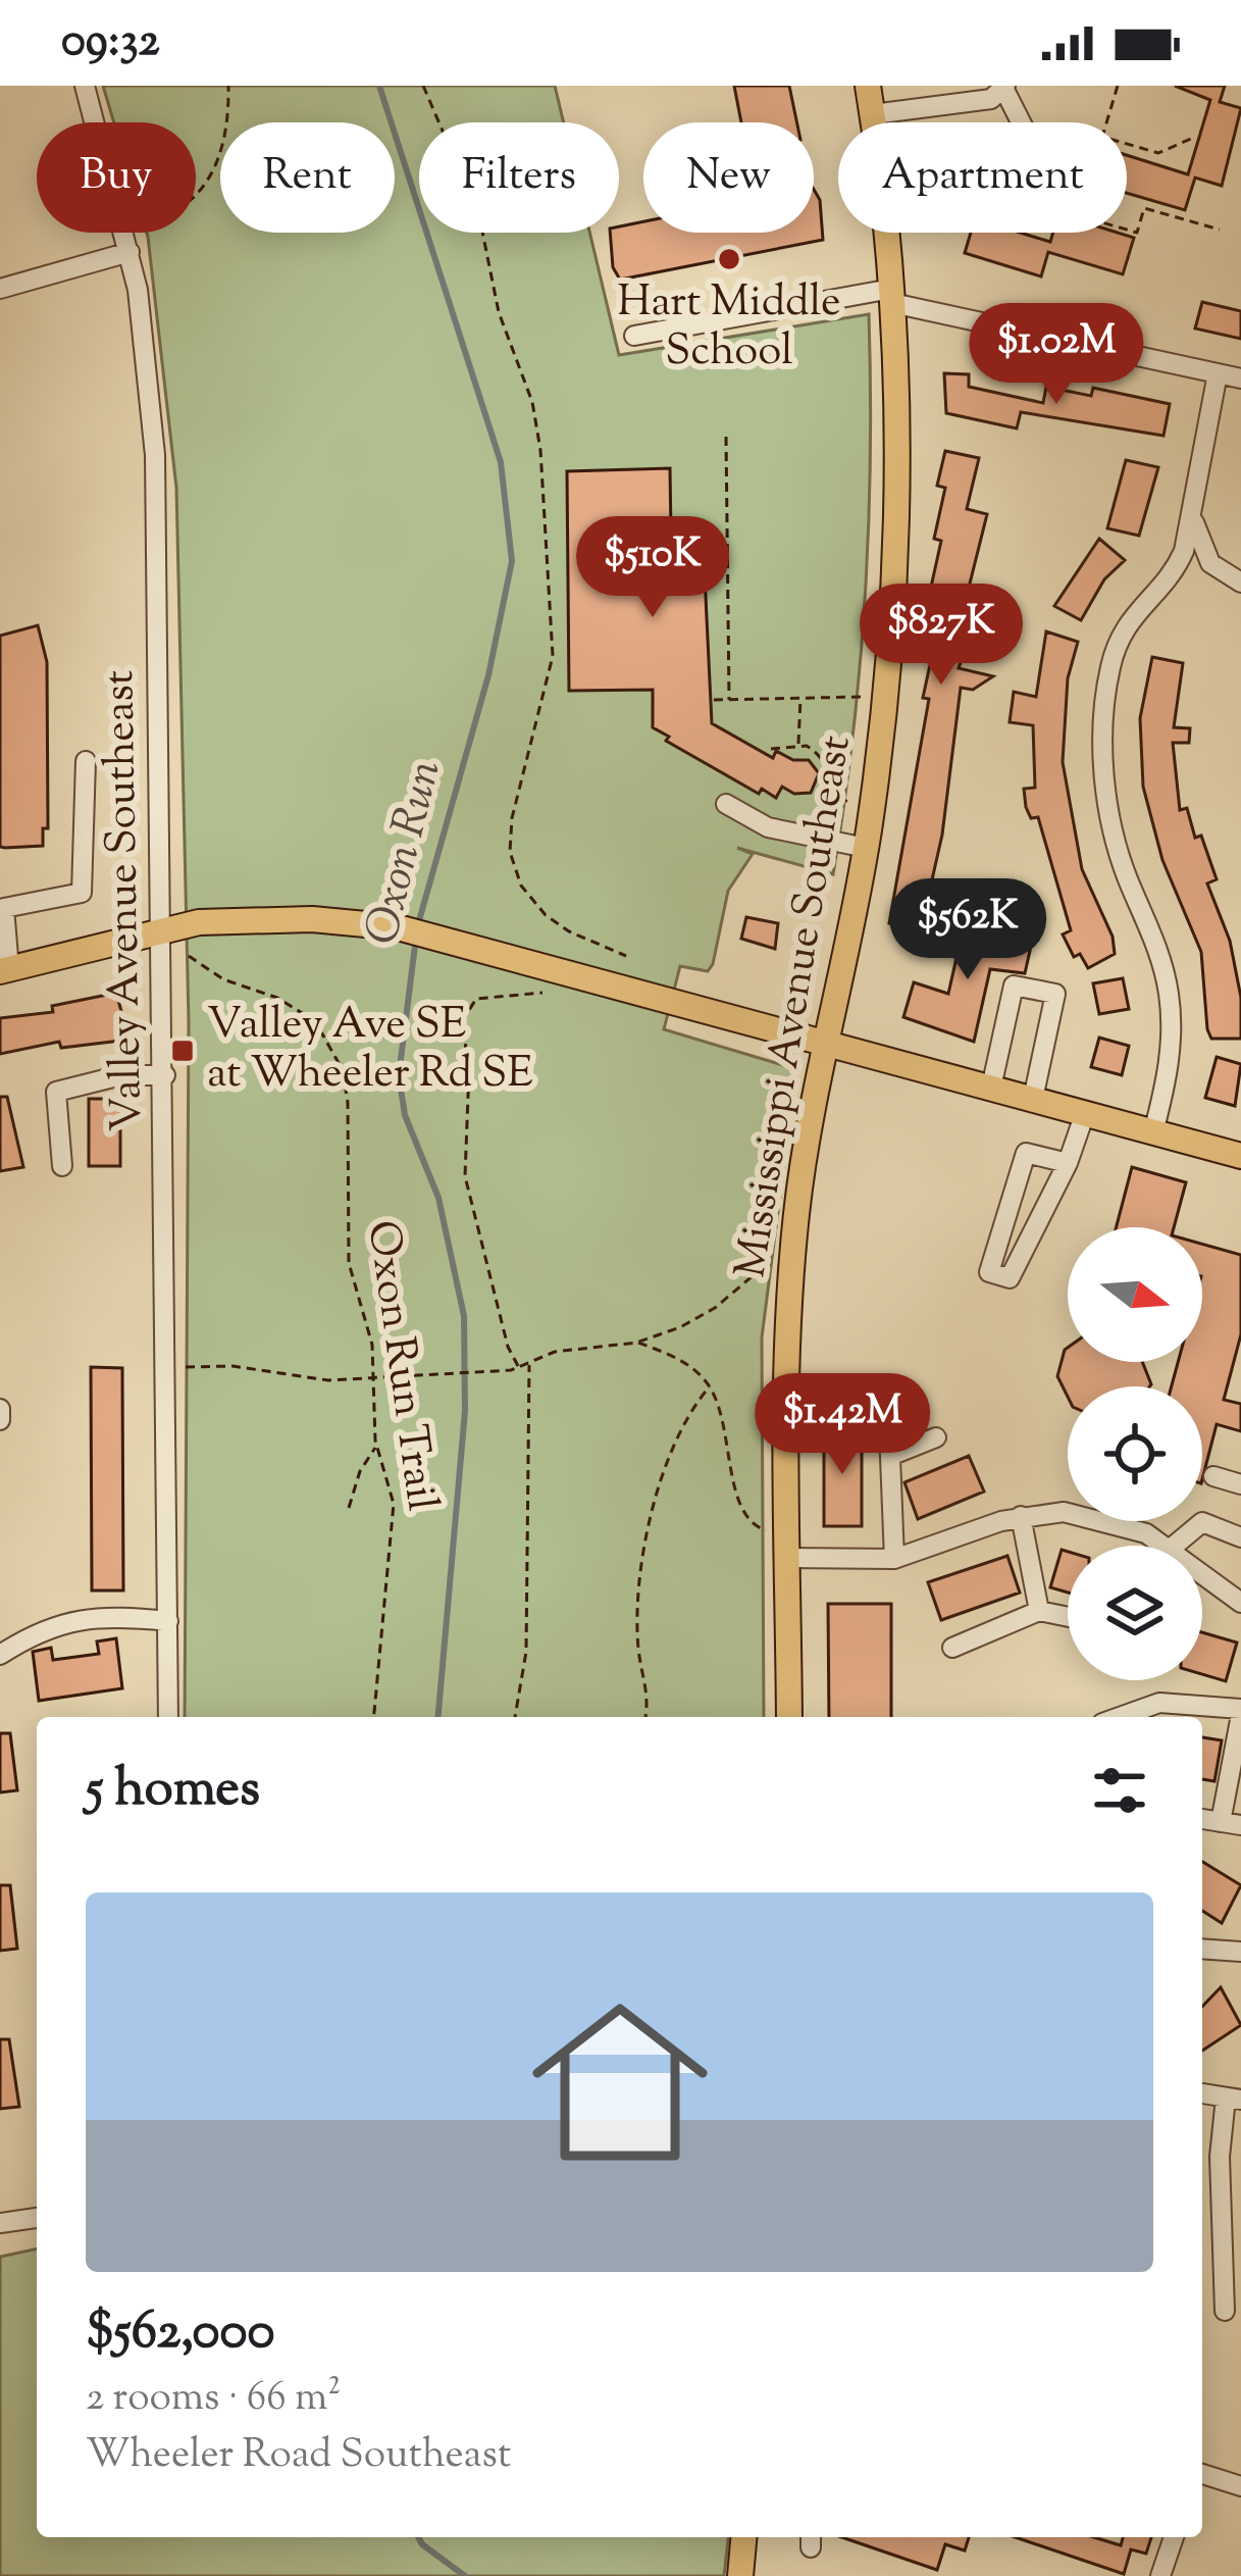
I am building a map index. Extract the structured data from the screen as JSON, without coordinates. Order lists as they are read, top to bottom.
{
  "streets": {
    "main road": ["Mississippi Avenue Southeast"],
    "street": ["Valley Avenue Southeast"],
    "path": ["Oxon Run Trail"]
  },
  "water": ["Oxon Run"],
  "places": {
    "other": ["Hart Middle School"],
    "transit": ["Valley Ave SE at Wheeler Rd SE"]
  },
  "north": "right",
  "page": {
    "status": "09:32",
    "chip": [
      "Buy",
      "Rent",
      "Filters",
      "New",
      "Apartment"
    ],
    "price": [
      "$1.02M",
      "$510K",
      "$827K",
      "$562K",
      "$1.42M"
    ],
    "heading": "5 homes",
    "list": [
      {
        "name": "$562,000",
        "note": "2 rooms · 66 m² · Wheeler Road Southeast"
      }
    ]
  }
}
